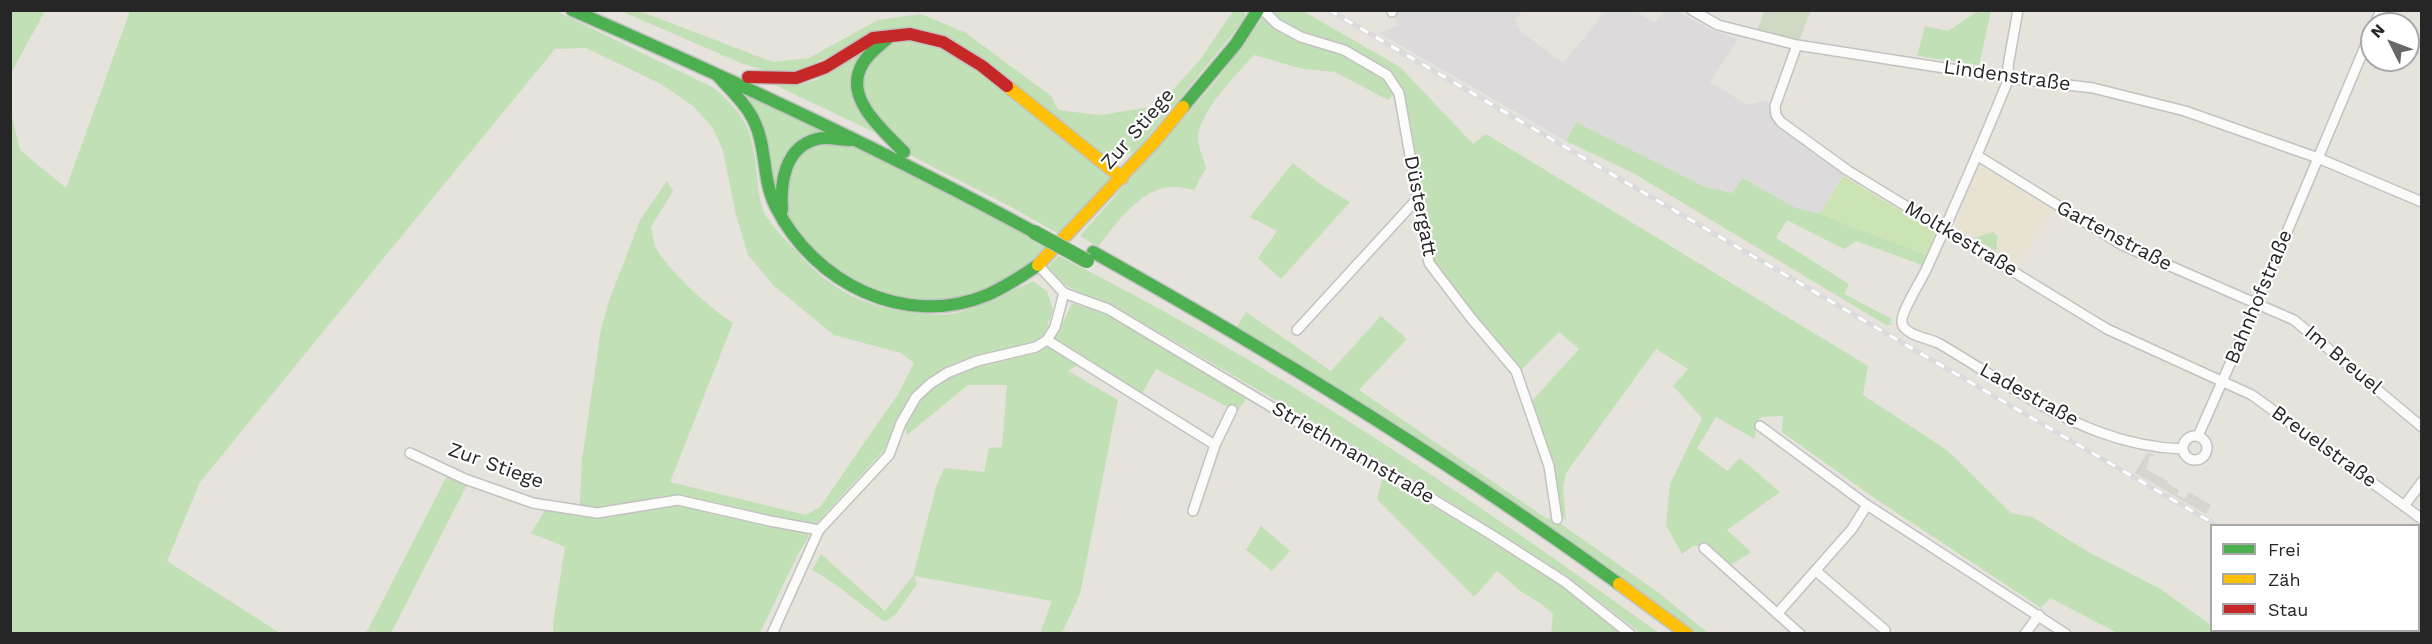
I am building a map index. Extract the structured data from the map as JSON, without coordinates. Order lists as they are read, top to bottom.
{
  "streets": {
    "main road": ["Zur Stiege"],
    "street": [
      "Lindenstraße",
      "Düstergatt",
      "Gartenstraße",
      "Moltkestraße",
      "Bahnhofstraße",
      "Im Breuel",
      "Ladestraße",
      "Breuelstraße",
      "Striethmannstraße"
    ]
  },
  "crossings": [
    ["Lindenstraße", "Moltkestraße"],
    ["Lindenstraße", "Bahnhofstraße"],
    ["Zur Stiege", "Striethmannstraße"],
    ["Gartenstraße", "Bahnhofstraße"],
    ["Gartenstraße", "Im Breuel"],
    ["Moltkestraße", "Bahnhofstraße"],
    ["Moltkestraße", "Ladestraße"],
    ["Moltkestraße", "Breuelstraße"],
    ["Bahnhofstraße", "Im Breuel"],
    ["Bahnhofstraße", "Ladestraße"],
    ["Bahnhofstraße", "Breuelstraße"]
  ],
  "legend": ["Frei", "Zäh", "Stau"],
  "north": "top left"
}
